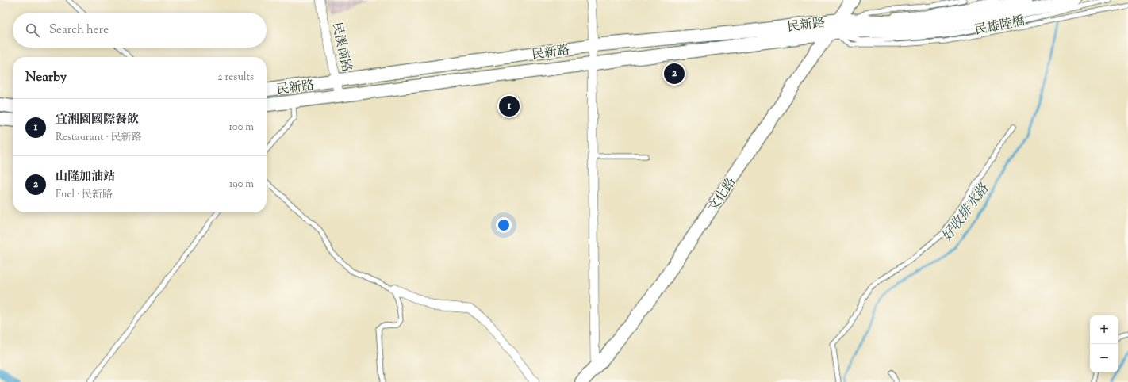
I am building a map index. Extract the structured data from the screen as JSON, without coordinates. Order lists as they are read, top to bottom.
{
  "streets": {
    "main road": ["民新路", "民雄陸橋", "文化路"],
    "street": ["民溪南路"]
  },
  "crossings": [
    ["民新路", "民雄陸橋"],
    ["民新路", "民溪南路"],
    ["民新路", "文化路"]
  ],
  "water": ["好收排水路"],
  "page": {
    "search": "Search here",
    "heading": ["Nearby", "2 results"],
    "pins": ["2", "1"],
    "list": [
      {
        "mark": "1",
        "name": "宜湘園國際餐飲",
        "note": "Restaurant · 民新路",
        "value": "100 m"
      },
      {
        "mark": "2",
        "name": "山隆加油站",
        "note": "Fuel · 民新路",
        "value": "190 m"
      }
    ],
    "map_buttons": ["+", "−"]
  }
}
